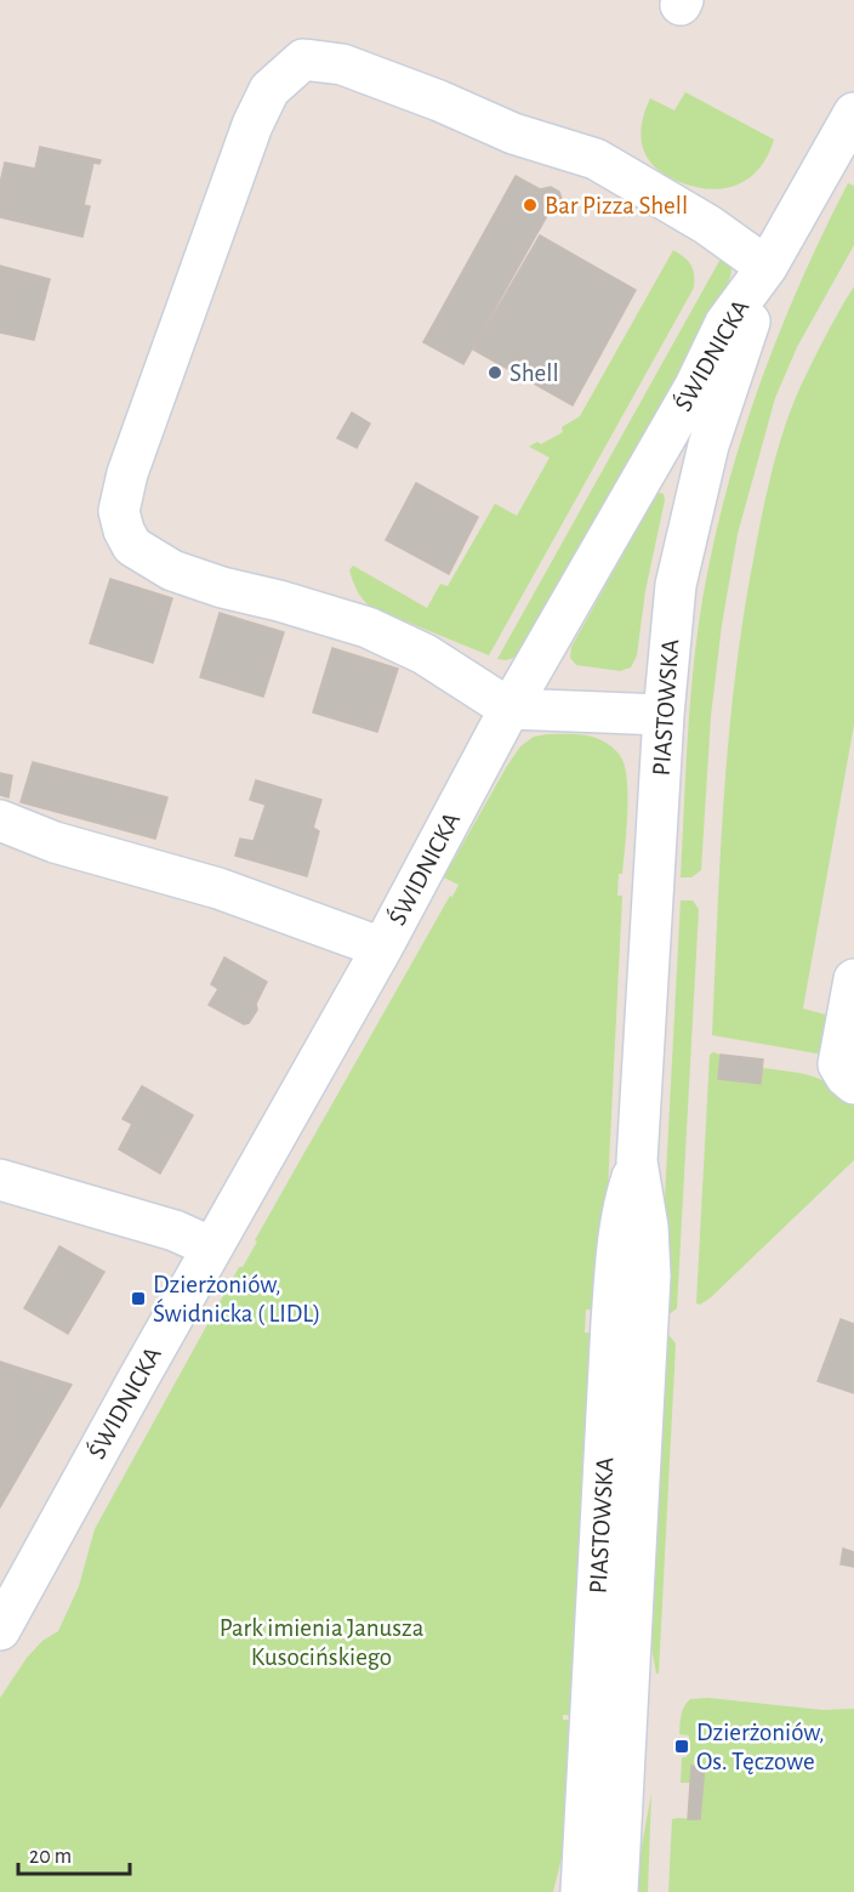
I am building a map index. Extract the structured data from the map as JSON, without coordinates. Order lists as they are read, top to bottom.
{
  "streets": {
    "street": ["ŚWIDNICKA", "PIASTOWSKA"]
  },
  "crossings": [
    ["ŚWIDNICKA", "PIASTOWSKA"]
  ],
  "parks": ["Park imienia Janusza Kusocińskiego"],
  "places": {
    "other": ["Bar Pizza Shell", "Shell"],
    "transit": ["Dzierżoniów, Świdnicka ( LIDL)", "Dzierżoniów, Os. Tęczowe"]
  },
  "scale_bar": "20 m"
}
